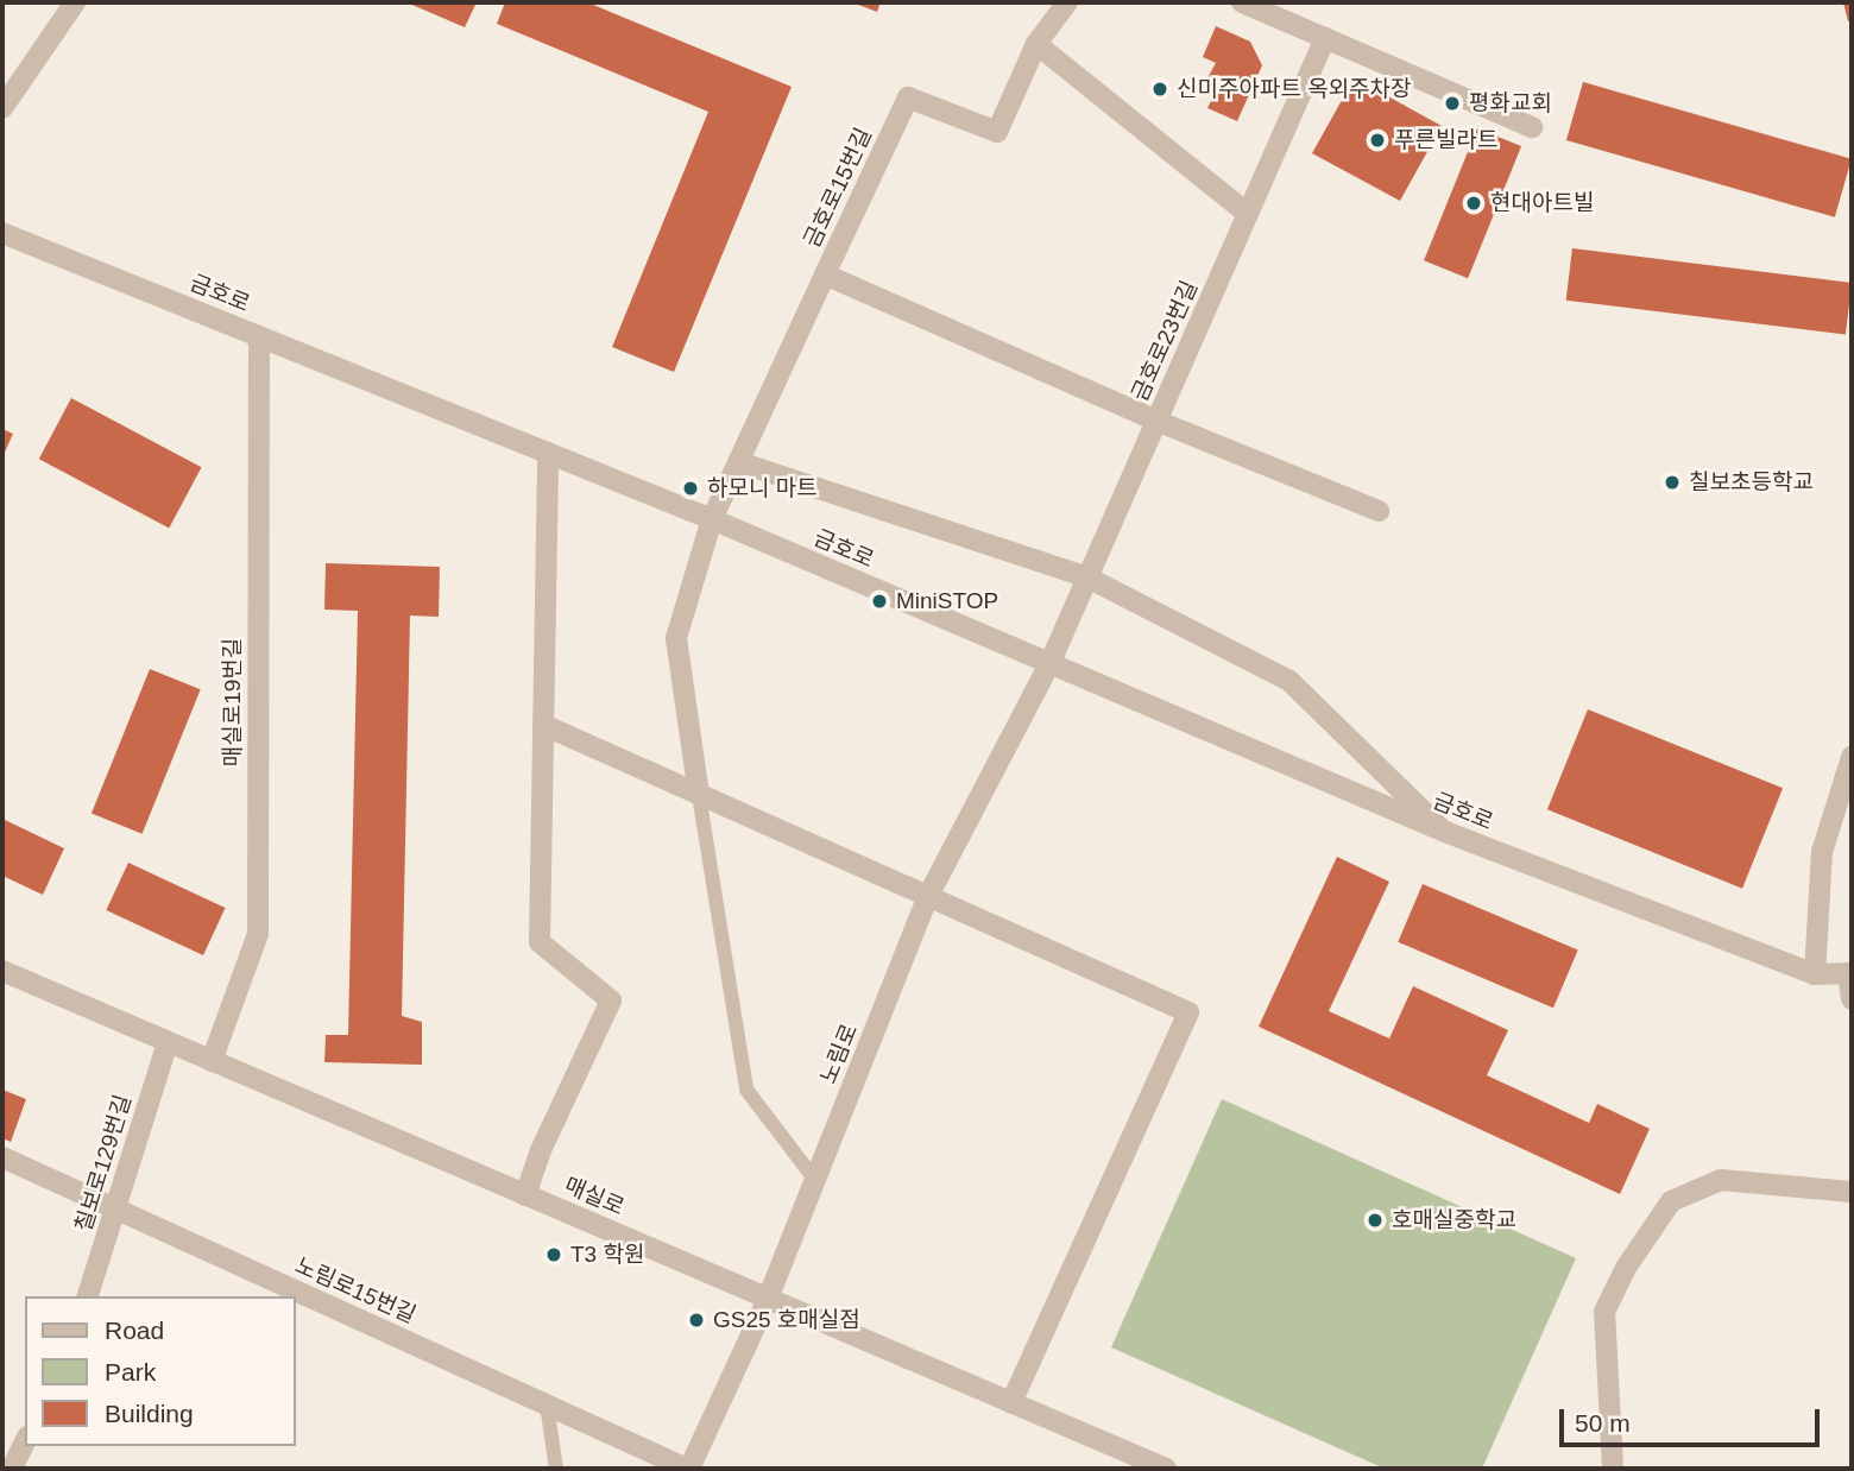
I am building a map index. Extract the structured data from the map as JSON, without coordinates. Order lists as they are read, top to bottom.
{
  "streets": {
    "street": [
      "금호로15번길",
      "금호로",
      "금호로23번길",
      "매실로19번길",
      "노림로",
      "칠보로129번길",
      "매실로",
      "노림로15번길"
    ]
  },
  "crossings": [
    ["금호로15번길", "금호로"],
    ["금호로", "금호로23번길"],
    ["금호로", "매실로19번길"],
    ["금호로", "노림로"],
    ["금호로23번길", "노림로"],
    ["매실로19번길", "매실로"],
    ["노림로", "매실로"],
    ["노림로", "노림로15번길"],
    ["칠보로129번길", "매실로"],
    ["칠보로129번길", "노림로15번길"]
  ],
  "places": [
    "신미주아파트 옥외주차장",
    "평화교회",
    "푸른빌라트",
    "현대아트빌",
    "칠보초등학교",
    "하모니 마트",
    "MiniSTOP",
    "호매실중학교",
    "T3 학원",
    "GS25 호매실점"
  ],
  "legend": ["Road", "Park", "Building"],
  "scale_bar": "50 m"
}
